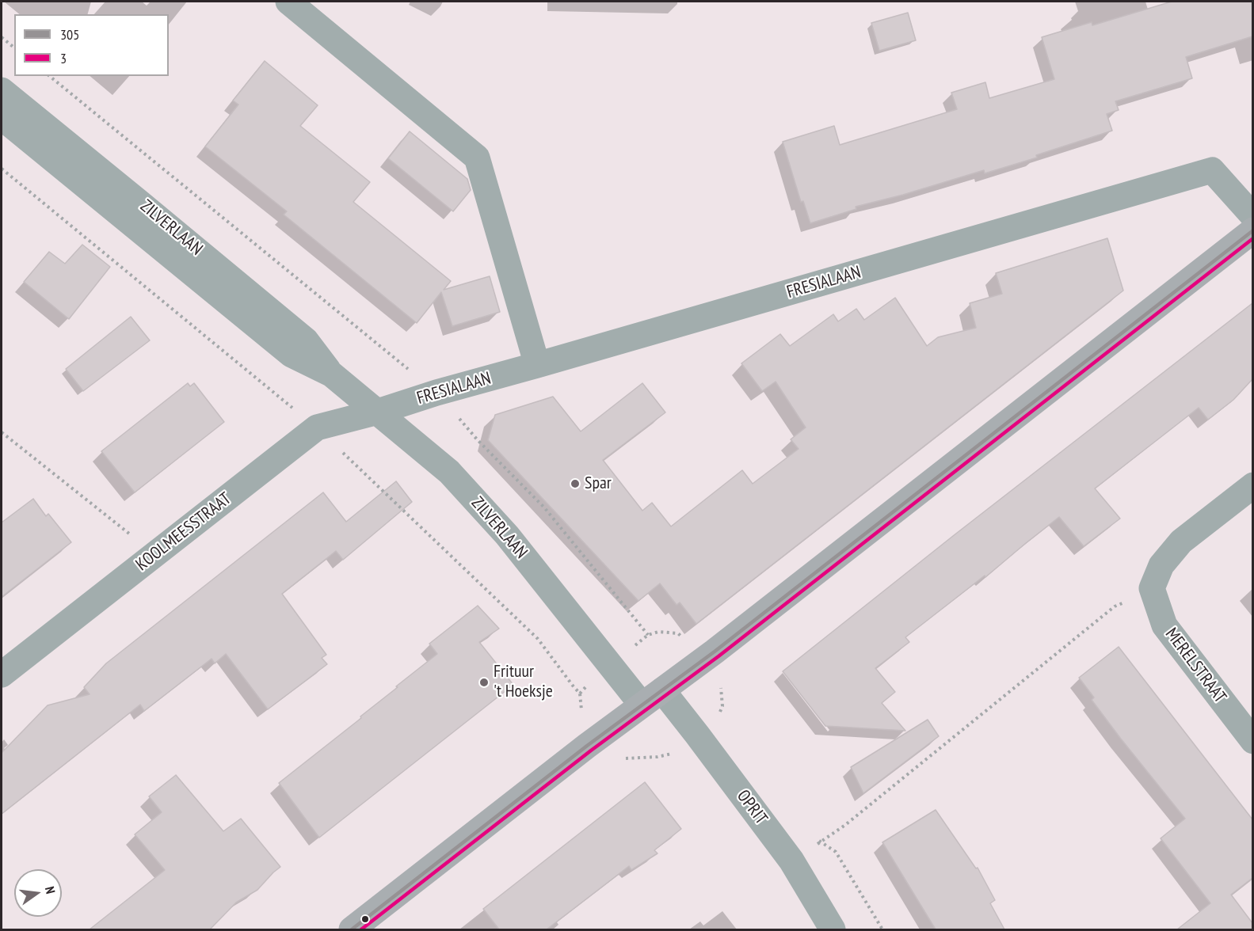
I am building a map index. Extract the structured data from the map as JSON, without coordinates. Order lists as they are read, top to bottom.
{
  "streets": {
    "street": [
      "ZILVERLAAN",
      "FRESIALAAN",
      "KOOLMEESSTRAAT",
      "MERELSTRAAT",
      "OPRIT"
    ]
  },
  "crossings": [
    ["ZILVERLAAN", "FRESIALAAN"],
    ["ZILVERLAAN", "KOOLMEESSTRAAT"],
    ["ZILVERLAAN", "OPRIT"],
    ["FRESIALAAN", "KOOLMEESSTRAAT"]
  ],
  "places": ["Spar", "Frituur 't Hoeksje"],
  "lines": ["transit line 305", "transit line 3"],
  "legend": ["305", "3"],
  "north": "right"
}
